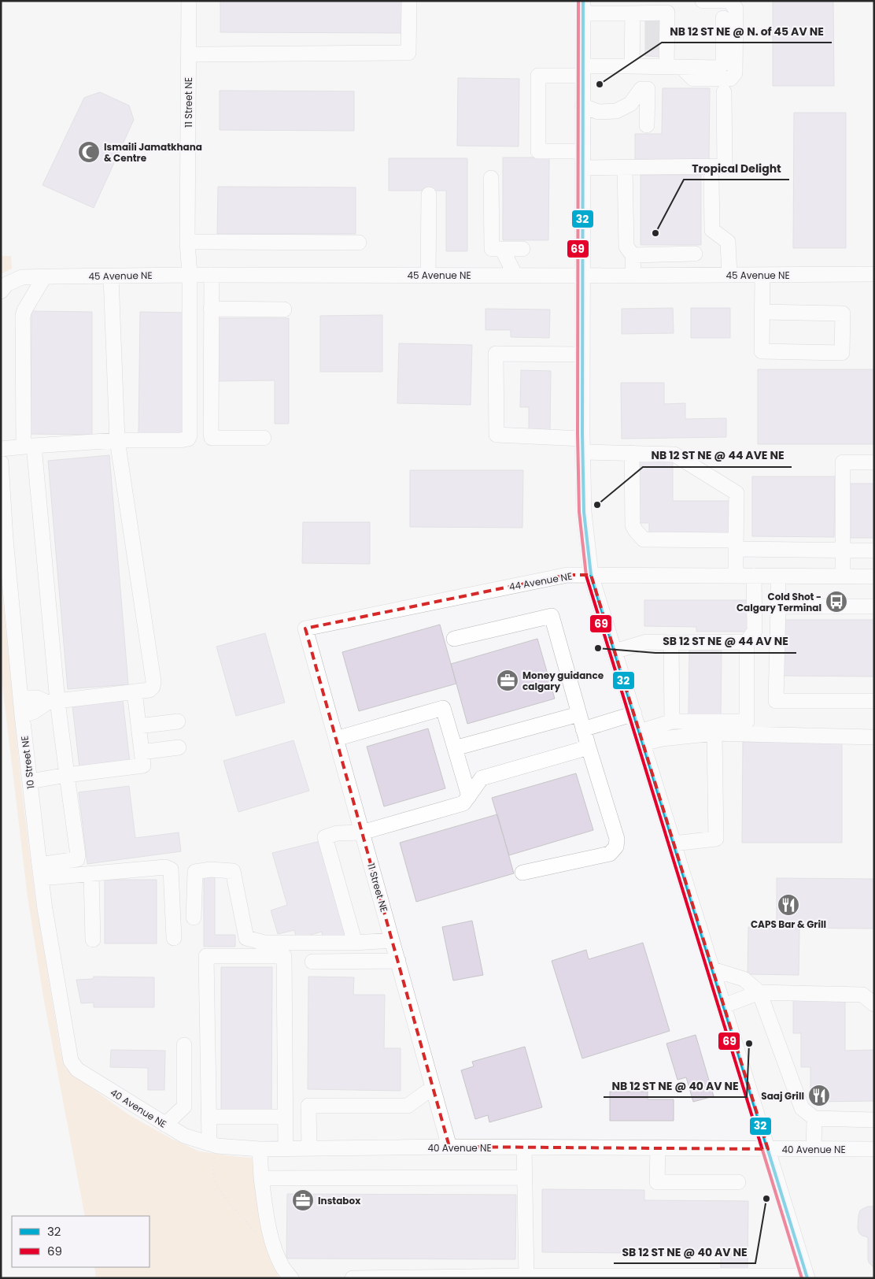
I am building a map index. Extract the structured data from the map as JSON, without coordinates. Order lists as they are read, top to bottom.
{
  "streets": {
    "street": [
      "11 Street NE",
      "45 Avenue NE",
      "44 Avenue NE",
      "10 Street NE",
      "40 Avenue NE"
    ]
  },
  "crossings": [
    ["11 Street NE", "45 Avenue NE"],
    ["11 Street NE", "44 Avenue NE"],
    ["11 Street NE", "40 Avenue NE"],
    ["10 Street NE", "40 Avenue NE"]
  ],
  "places": {
    "other": [
      "NB 12 ST NE @ N. of 45 AV NE",
      "Tropical Delight",
      "NB 12 ST NE @ 44 AVE NE",
      "SB 12 ST NE @ 44 AV NE",
      "NB 12 ST NE @ 40 AV NE",
      "SB 12 ST NE @ 40 AV NE"
    ],
    "mosque": ["Ismaili Jamatkhana & Centre"],
    "bus stop": ["Cold Shot - Calgary Terminal"],
    "office": ["Money guidance calgary", "Instabox"],
    "restaurant": ["CAPS Bar & Grill", "Saaj Grill"]
  },
  "lines": ["transit line 32", "transit line 69"],
  "legend": ["32", "69"]
}
